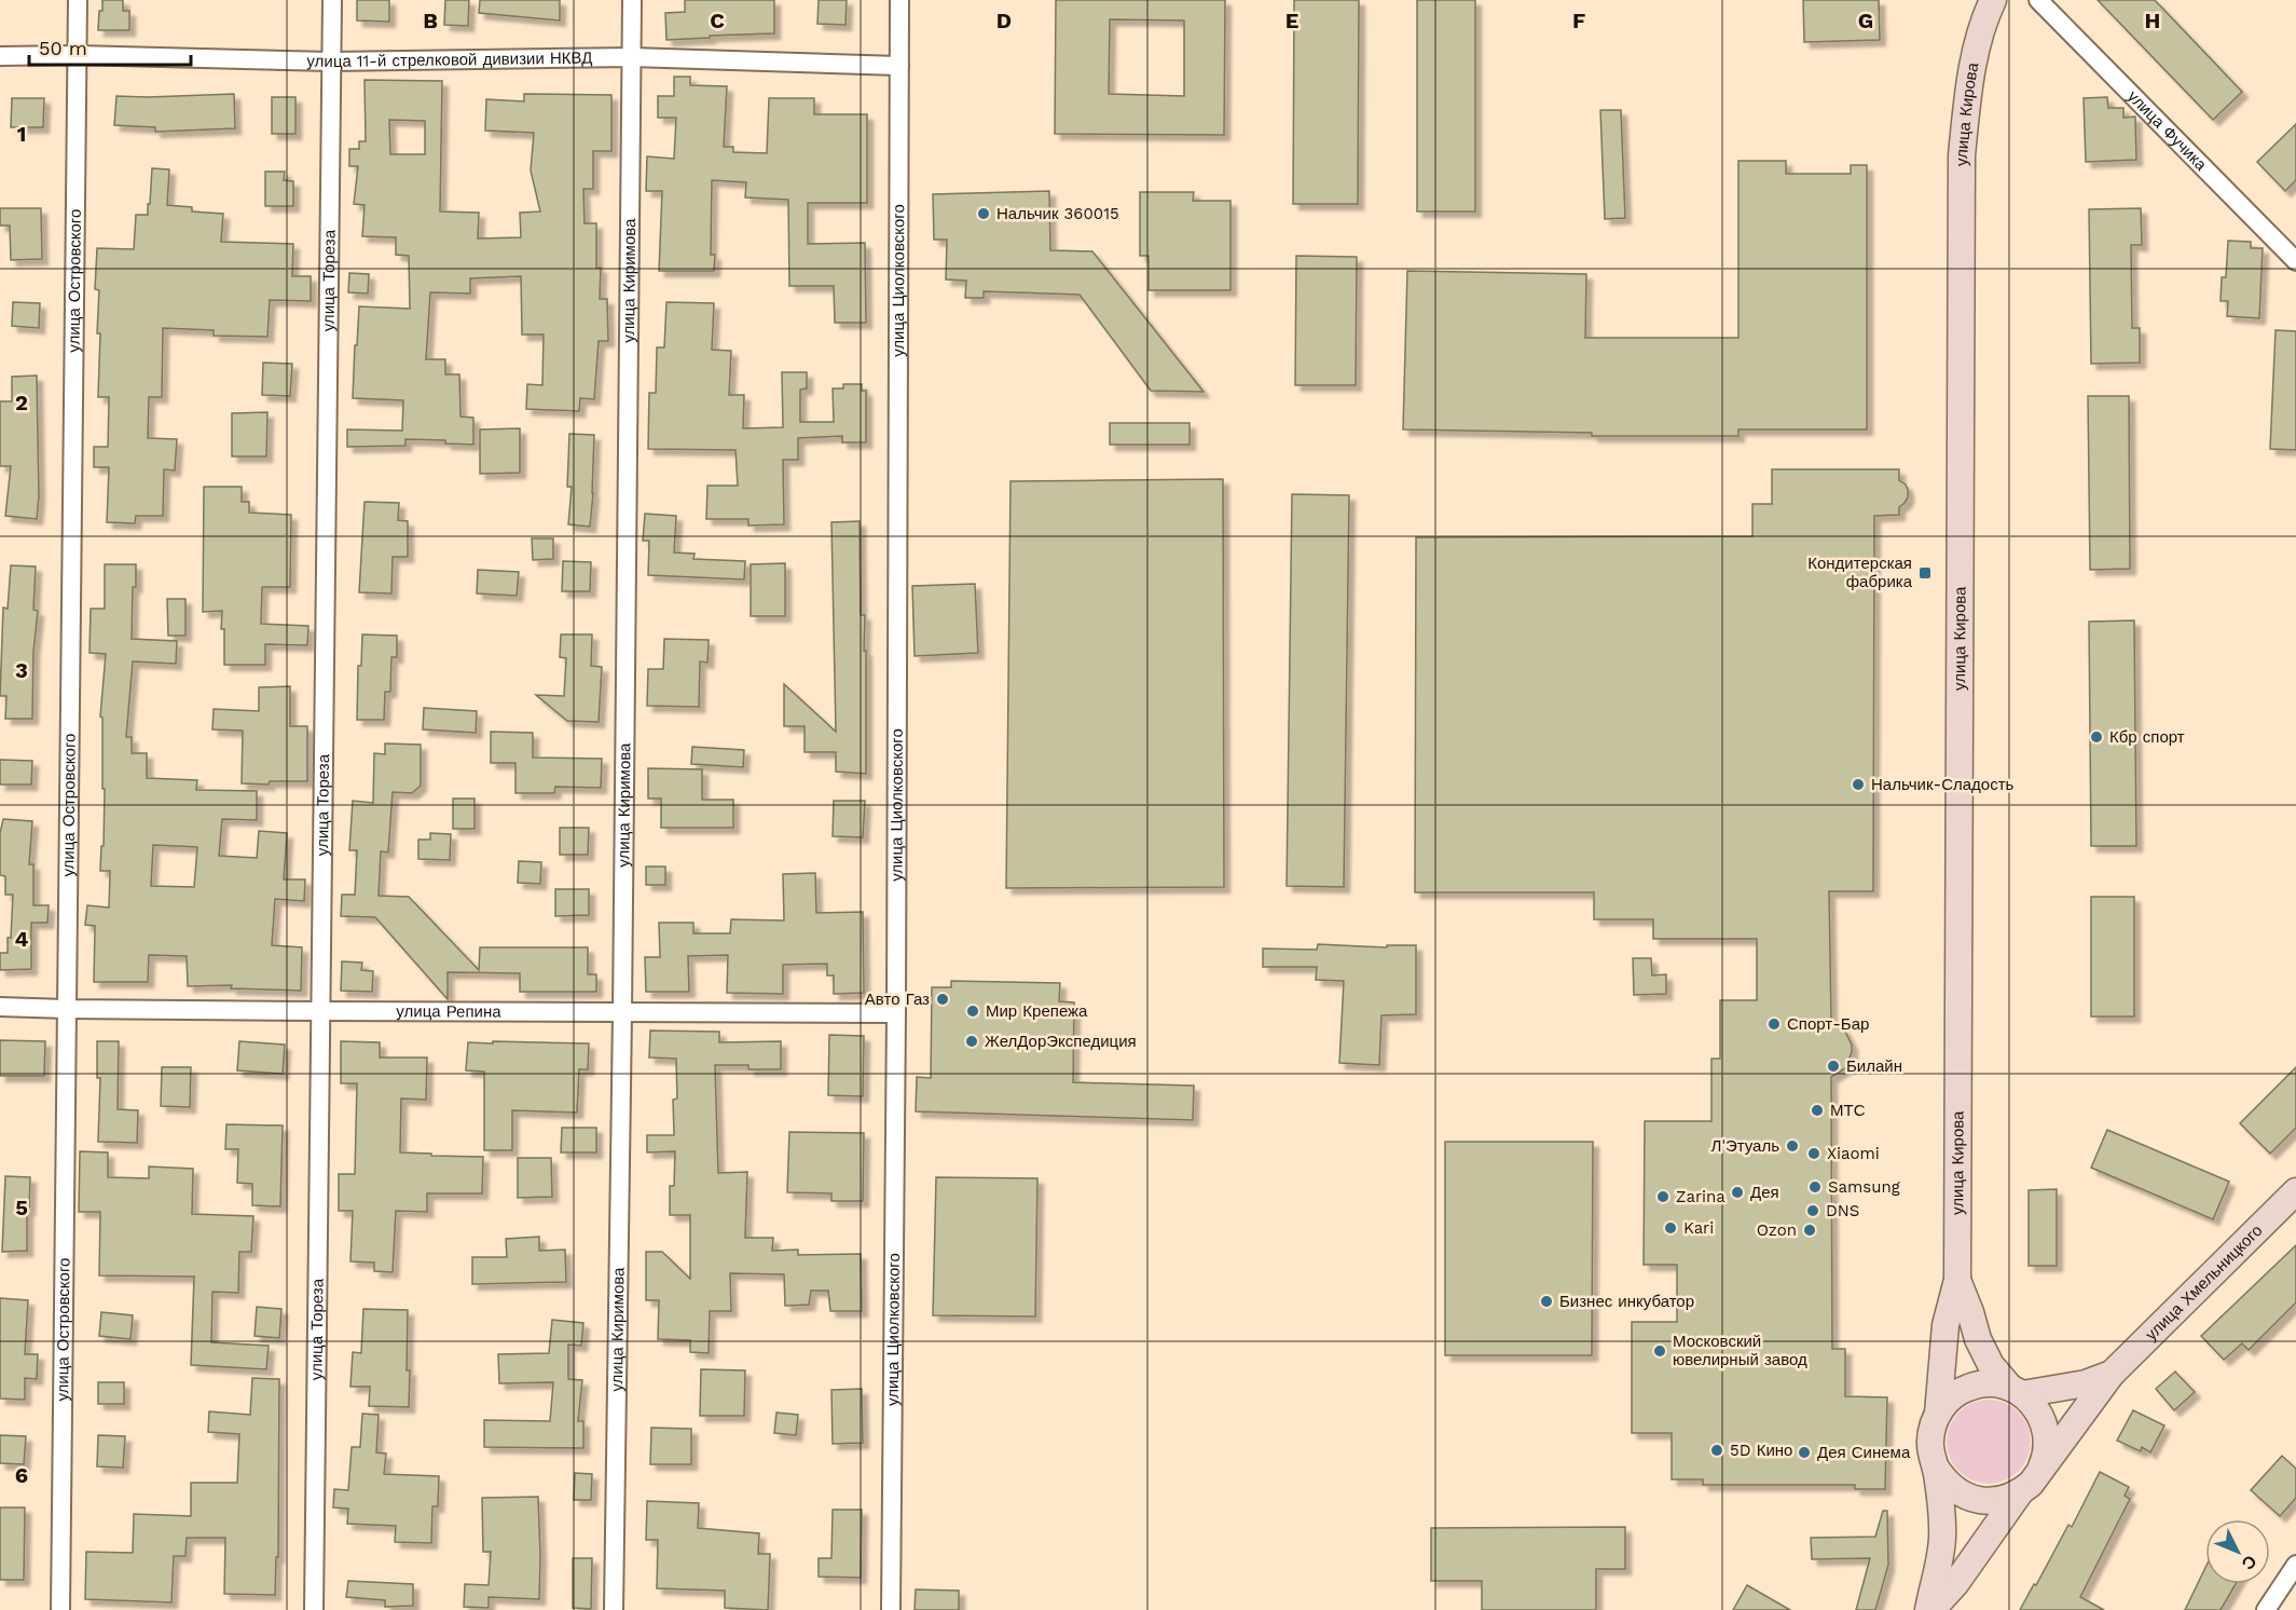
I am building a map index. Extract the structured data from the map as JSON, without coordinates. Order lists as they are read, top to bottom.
{
  "streets": {
    "main road": ["улица Кирова", "улица Хмельницкого"],
    "street": [
      "улица 11-й стрелковой дивизии НКВД",
      "улица Фучика",
      "улица Островского",
      "улица Тореза",
      "улица Киримова",
      "улица Циолковского",
      "улица Репина"
    ]
  },
  "crossings": [
    ["улица 11-й стрелковой дивизии НКВД", "улица Островского"],
    ["улица 11-й стрелковой дивизии НКВД", "улица Тореза"],
    ["улица 11-й стрелковой дивизии НКВД", "улица Киримова"],
    ["улица 11-й стрелковой дивизии НКВД", "улица Циолковского"],
    ["улица Островского", "улица Репина"],
    ["улица Тореза", "улица Репина"],
    ["улица Киримова", "улица Репина"],
    ["улица Циолковского", "улица Репина"]
  ],
  "places": {
    "other": [
      "Нальчик 360015",
      "Кбр спорт",
      "Нальчик-Сладость",
      "Авто Газ",
      "Мир Крепежа",
      "Спорт-Бар",
      "ЖелДорЭкспедиция",
      "Билайн",
      "МТС",
      "Л'Этуаль",
      "Xiaomi",
      "Samsung",
      "Дея",
      "Zarina",
      "DNS",
      "Kari",
      "Ozon",
      "Бизнес инкубатор",
      "Московский ювелирный завод",
      "5D Кино",
      "Дея Синема"
    ],
    "transit": ["Кондитерская фабрика"]
  },
  "scale_bar": "50 m",
  "north": "bottom right",
  "grid": {
    "columns": [
      "B",
      "C",
      "D",
      "E",
      "F",
      "G",
      "H"
    ],
    "rows": [
      "1",
      "2",
      "3",
      "4",
      "5",
      "6"
    ]
  }
}
